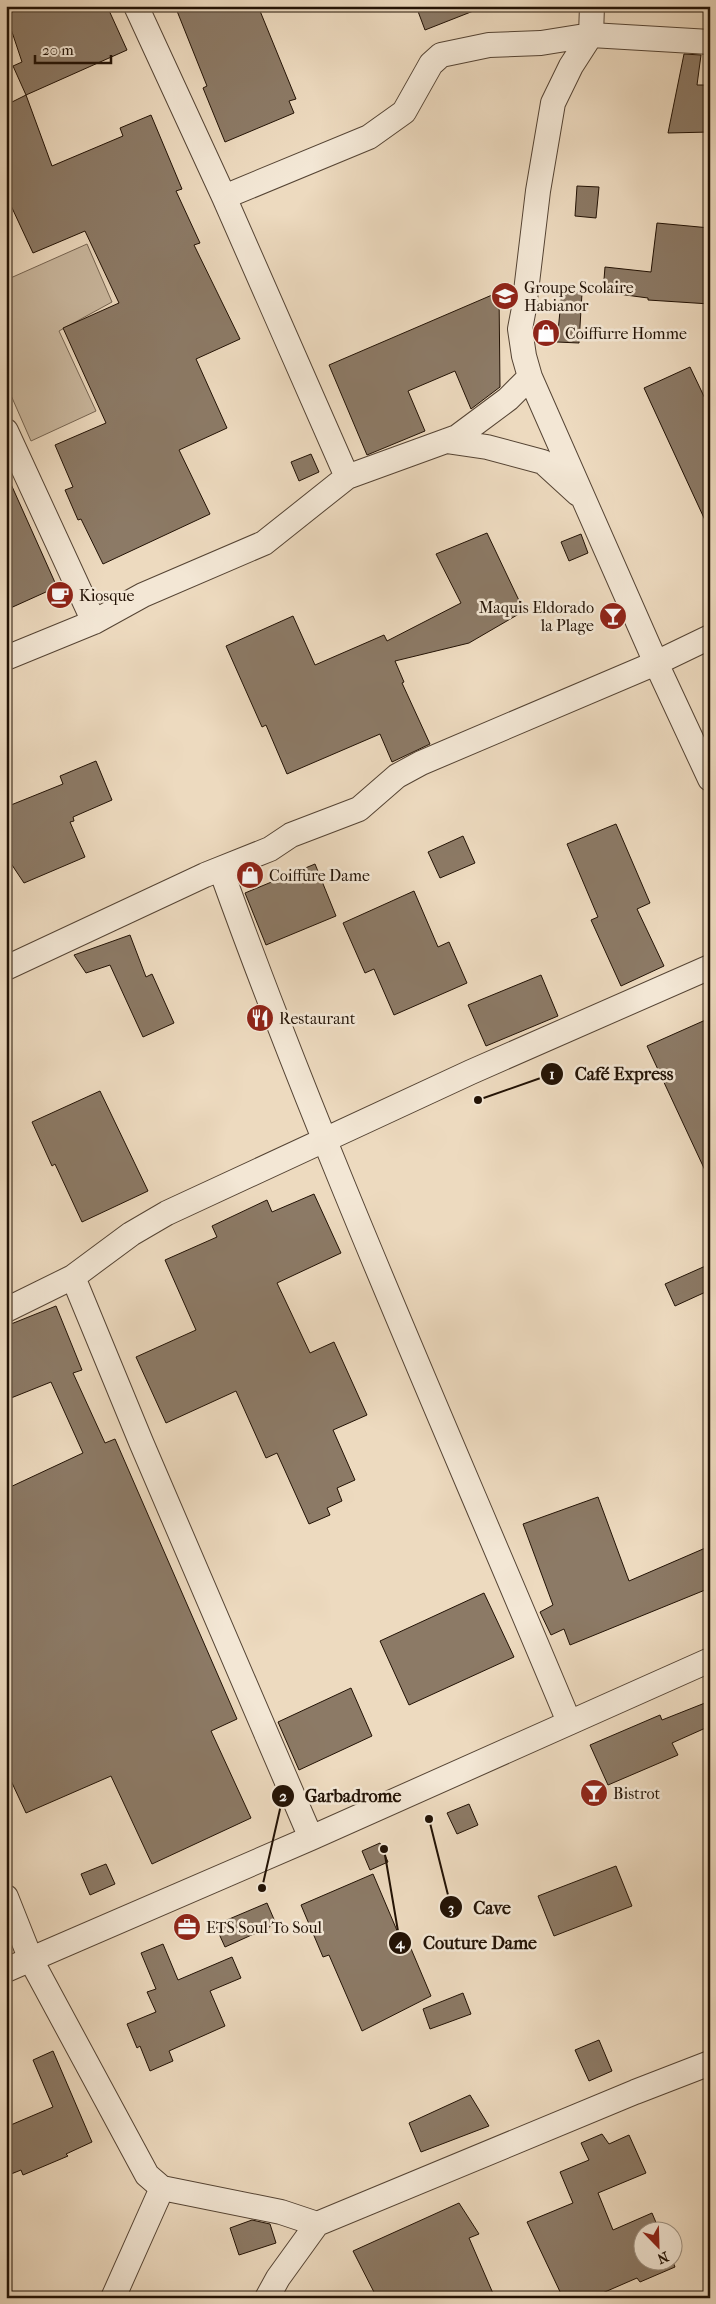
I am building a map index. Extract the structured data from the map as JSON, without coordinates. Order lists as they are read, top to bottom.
{
  "places": {
    "school or university": ["Groupe Scolaire Habianor"],
    "shop": ["Coiffurre Homme", "Coiffure Dame"],
    "cafe": ["Kiosque"],
    "bar": ["Maquis Eldorado la Plage", "Bistrot"],
    "restaurant": ["Restaurant"],
    "other": [
      "Café Express",
      "Cave",
      "Couture Dame",
      "Garbadrome"
    ],
    "office": ["ETS Soul To Soul"]
  },
  "scale_bar": "20 m",
  "north": "bottom right"
}
